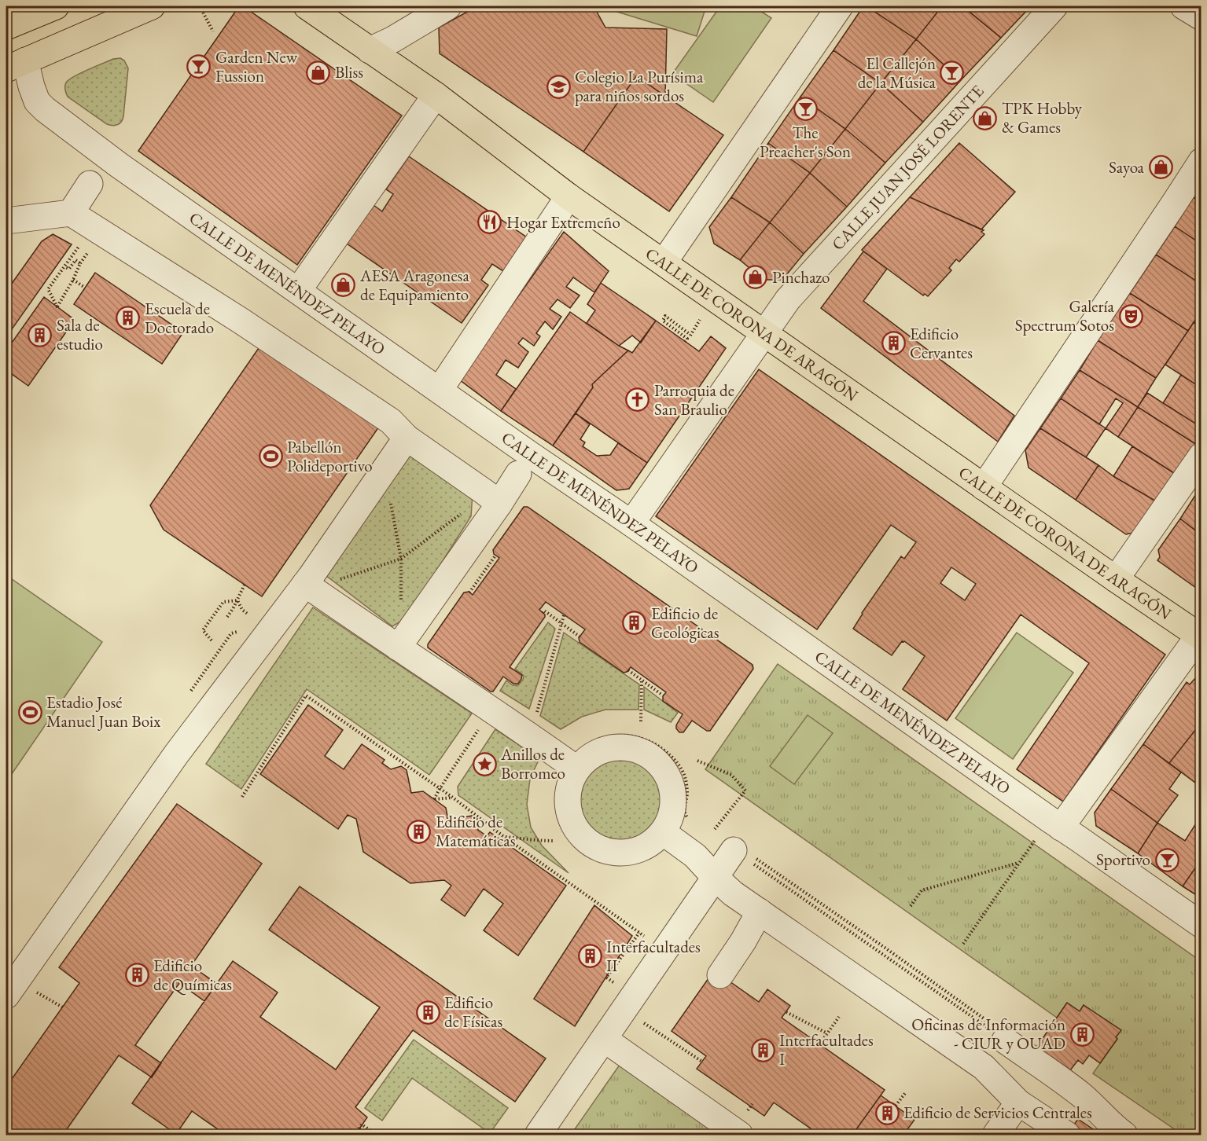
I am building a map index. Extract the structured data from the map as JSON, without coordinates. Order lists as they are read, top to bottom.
{
  "streets": {
    "main road": ["CALLE DE CORONA DE ARAGÓN"],
    "street": ["CALLE JUAN JOSÉ LORENTE", "CALLE DE MENÉNDEZ PELAYO"]
  },
  "crossings": [
    ["CALLE JUAN JOSÉ LORENTE", "CALLE DE MENÉNDEZ PELAYO"],
    ["CALLE JUAN JOSÉ LORENTE", "CALLE DE CORONA DE ARAGÓN"]
  ],
  "places": {
    "bar": [
      "Garden New Fussion",
      "El Callejón de la Música",
      "The Preacher's Son",
      "Sportivo"
    ],
    "shop": [
      "Bliss",
      "TPK Hobby & Games",
      "Sayoa",
      "Pinchazo",
      "AESA Aragonesa de Equipamiento"
    ],
    "school or university": ["Colegio La Purísima para niños sordos"],
    "restaurant": ["Hogar Extremeño"],
    "theatre": ["Galería Spectrum Sotos"],
    "building": [
      "Escuela de Doctorado",
      "Sala de estudio",
      "Edificio Cervantes",
      "Edificio de Geológicas",
      "Edificio de Matemáticas",
      "Interfacultades II",
      "Edificio de Químicas",
      "Edificio de Físicas",
      "Oficinas de Información - CIUR y OUAD",
      "Interfacultades I",
      "Edificio de Servicios Centrales"
    ],
    "church": ["Parroquia de San Braulio"],
    "sports": ["Pabellón Polideportivo", "Estadio José Manuel Juan Boix"],
    "place": ["Anillos de Borromeo"]
  }
}
